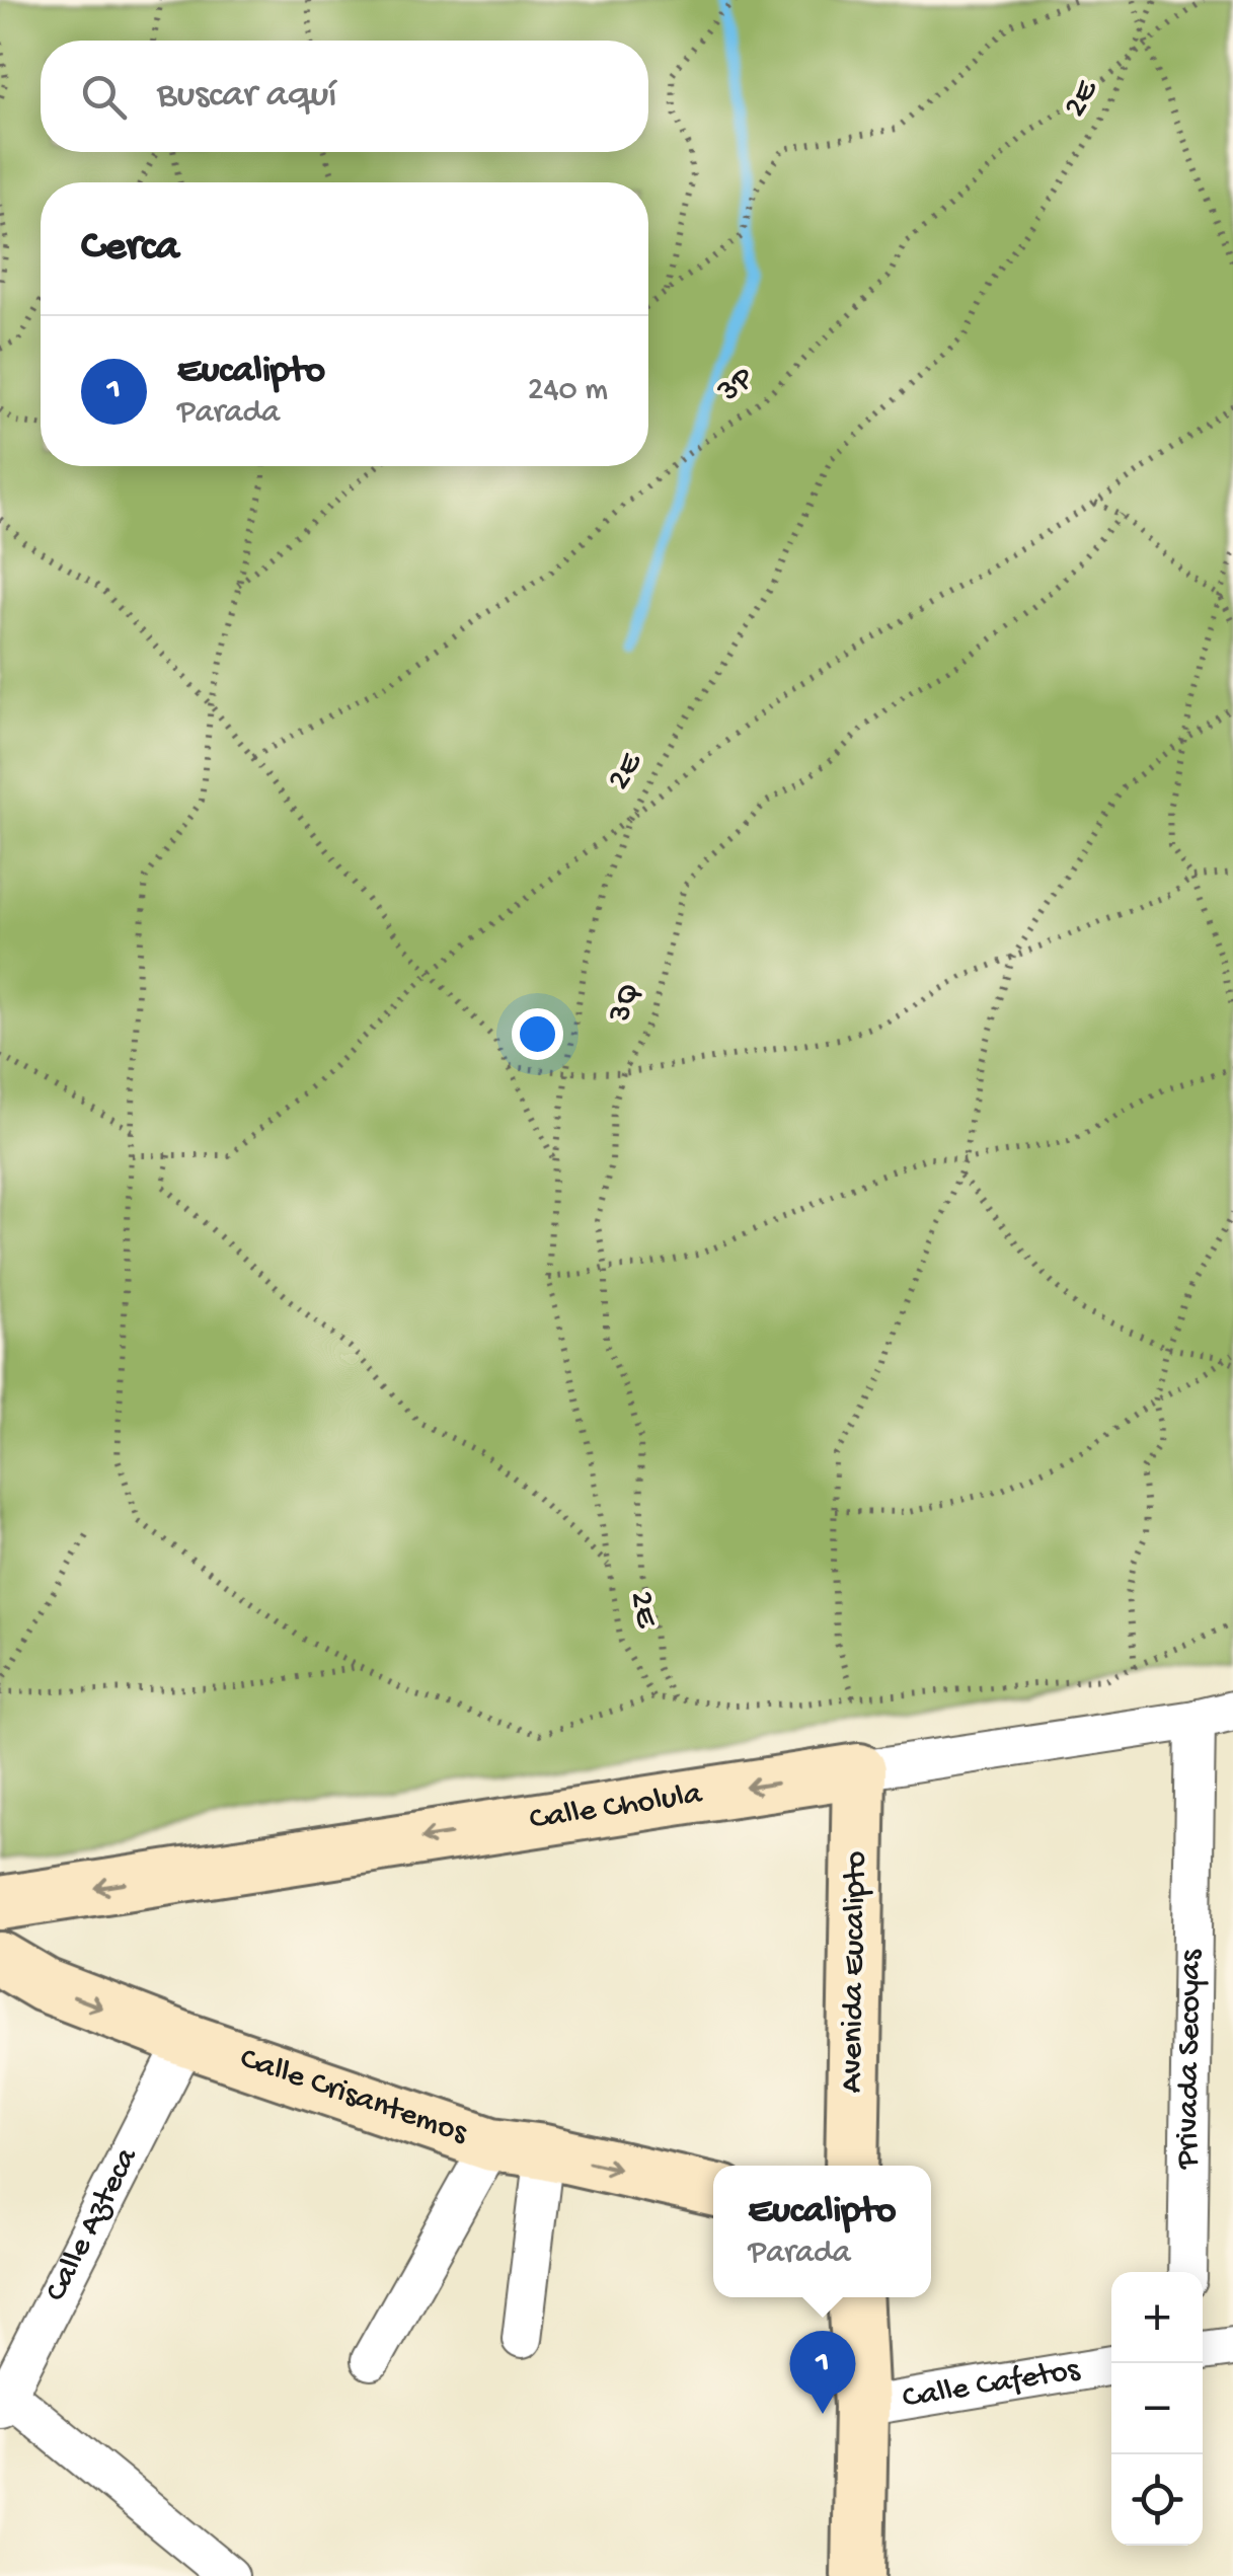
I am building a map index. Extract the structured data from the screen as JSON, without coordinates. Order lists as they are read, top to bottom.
{
  "streets": {
    "street": [
      "Calle Cholula",
      "Avenida Eucalipto",
      "Privada Secoyas",
      "Calle Crisantemos",
      "Calle Azteca",
      "Calle Cafetos"
    ],
    "path": ["2E", "3P", "3Q"]
  },
  "crossings": [
    ["2E", "3P"],
    ["Calle Cholula", "Avenida Eucalipto"],
    ["Calle Cholula", "Privada Secoyas"],
    ["Calle Crisantemos", "Calle Azteca"]
  ],
  "one_way": ["Calle Cholula", "Calle Crisantemos"],
  "page": {
    "search": "Buscar aquí",
    "heading": "Cerca",
    "list": [
      {
        "mark": "1",
        "name": "Eucalipto",
        "note": "Parada",
        "value": "240 m"
      }
    ],
    "popup": ["Eucalipto", "Parada"],
    "map_buttons": ["+", "−"],
    "pins": "1"
  }
}
